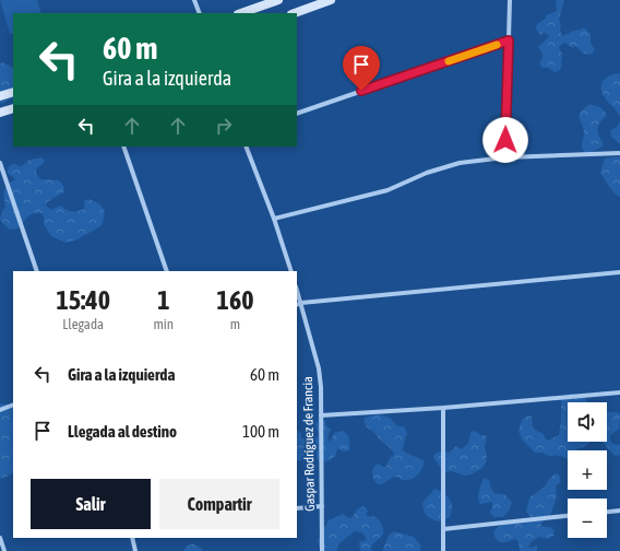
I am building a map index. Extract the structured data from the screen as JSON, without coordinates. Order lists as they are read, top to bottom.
{
  "streets": {
    "street": ["Gaspar Rodríguez de Francia"]
  },
  "page": {
    "turn": ["60 m", "Gira a la izquierda"],
    "eta": [
      "15:40",
      "Llegada",
      "1",
      "min",
      "160",
      "m"
    ],
    "list": [
      {
        "name": "Gira a la izquierda",
        "value": "60 m"
      },
      {
        "name": "Llegada al destino",
        "value": "100 m"
      }
    ],
    "map_buttons": ["+", "−"],
    "buttons": ["Salir", "Compartir"]
  }
}
